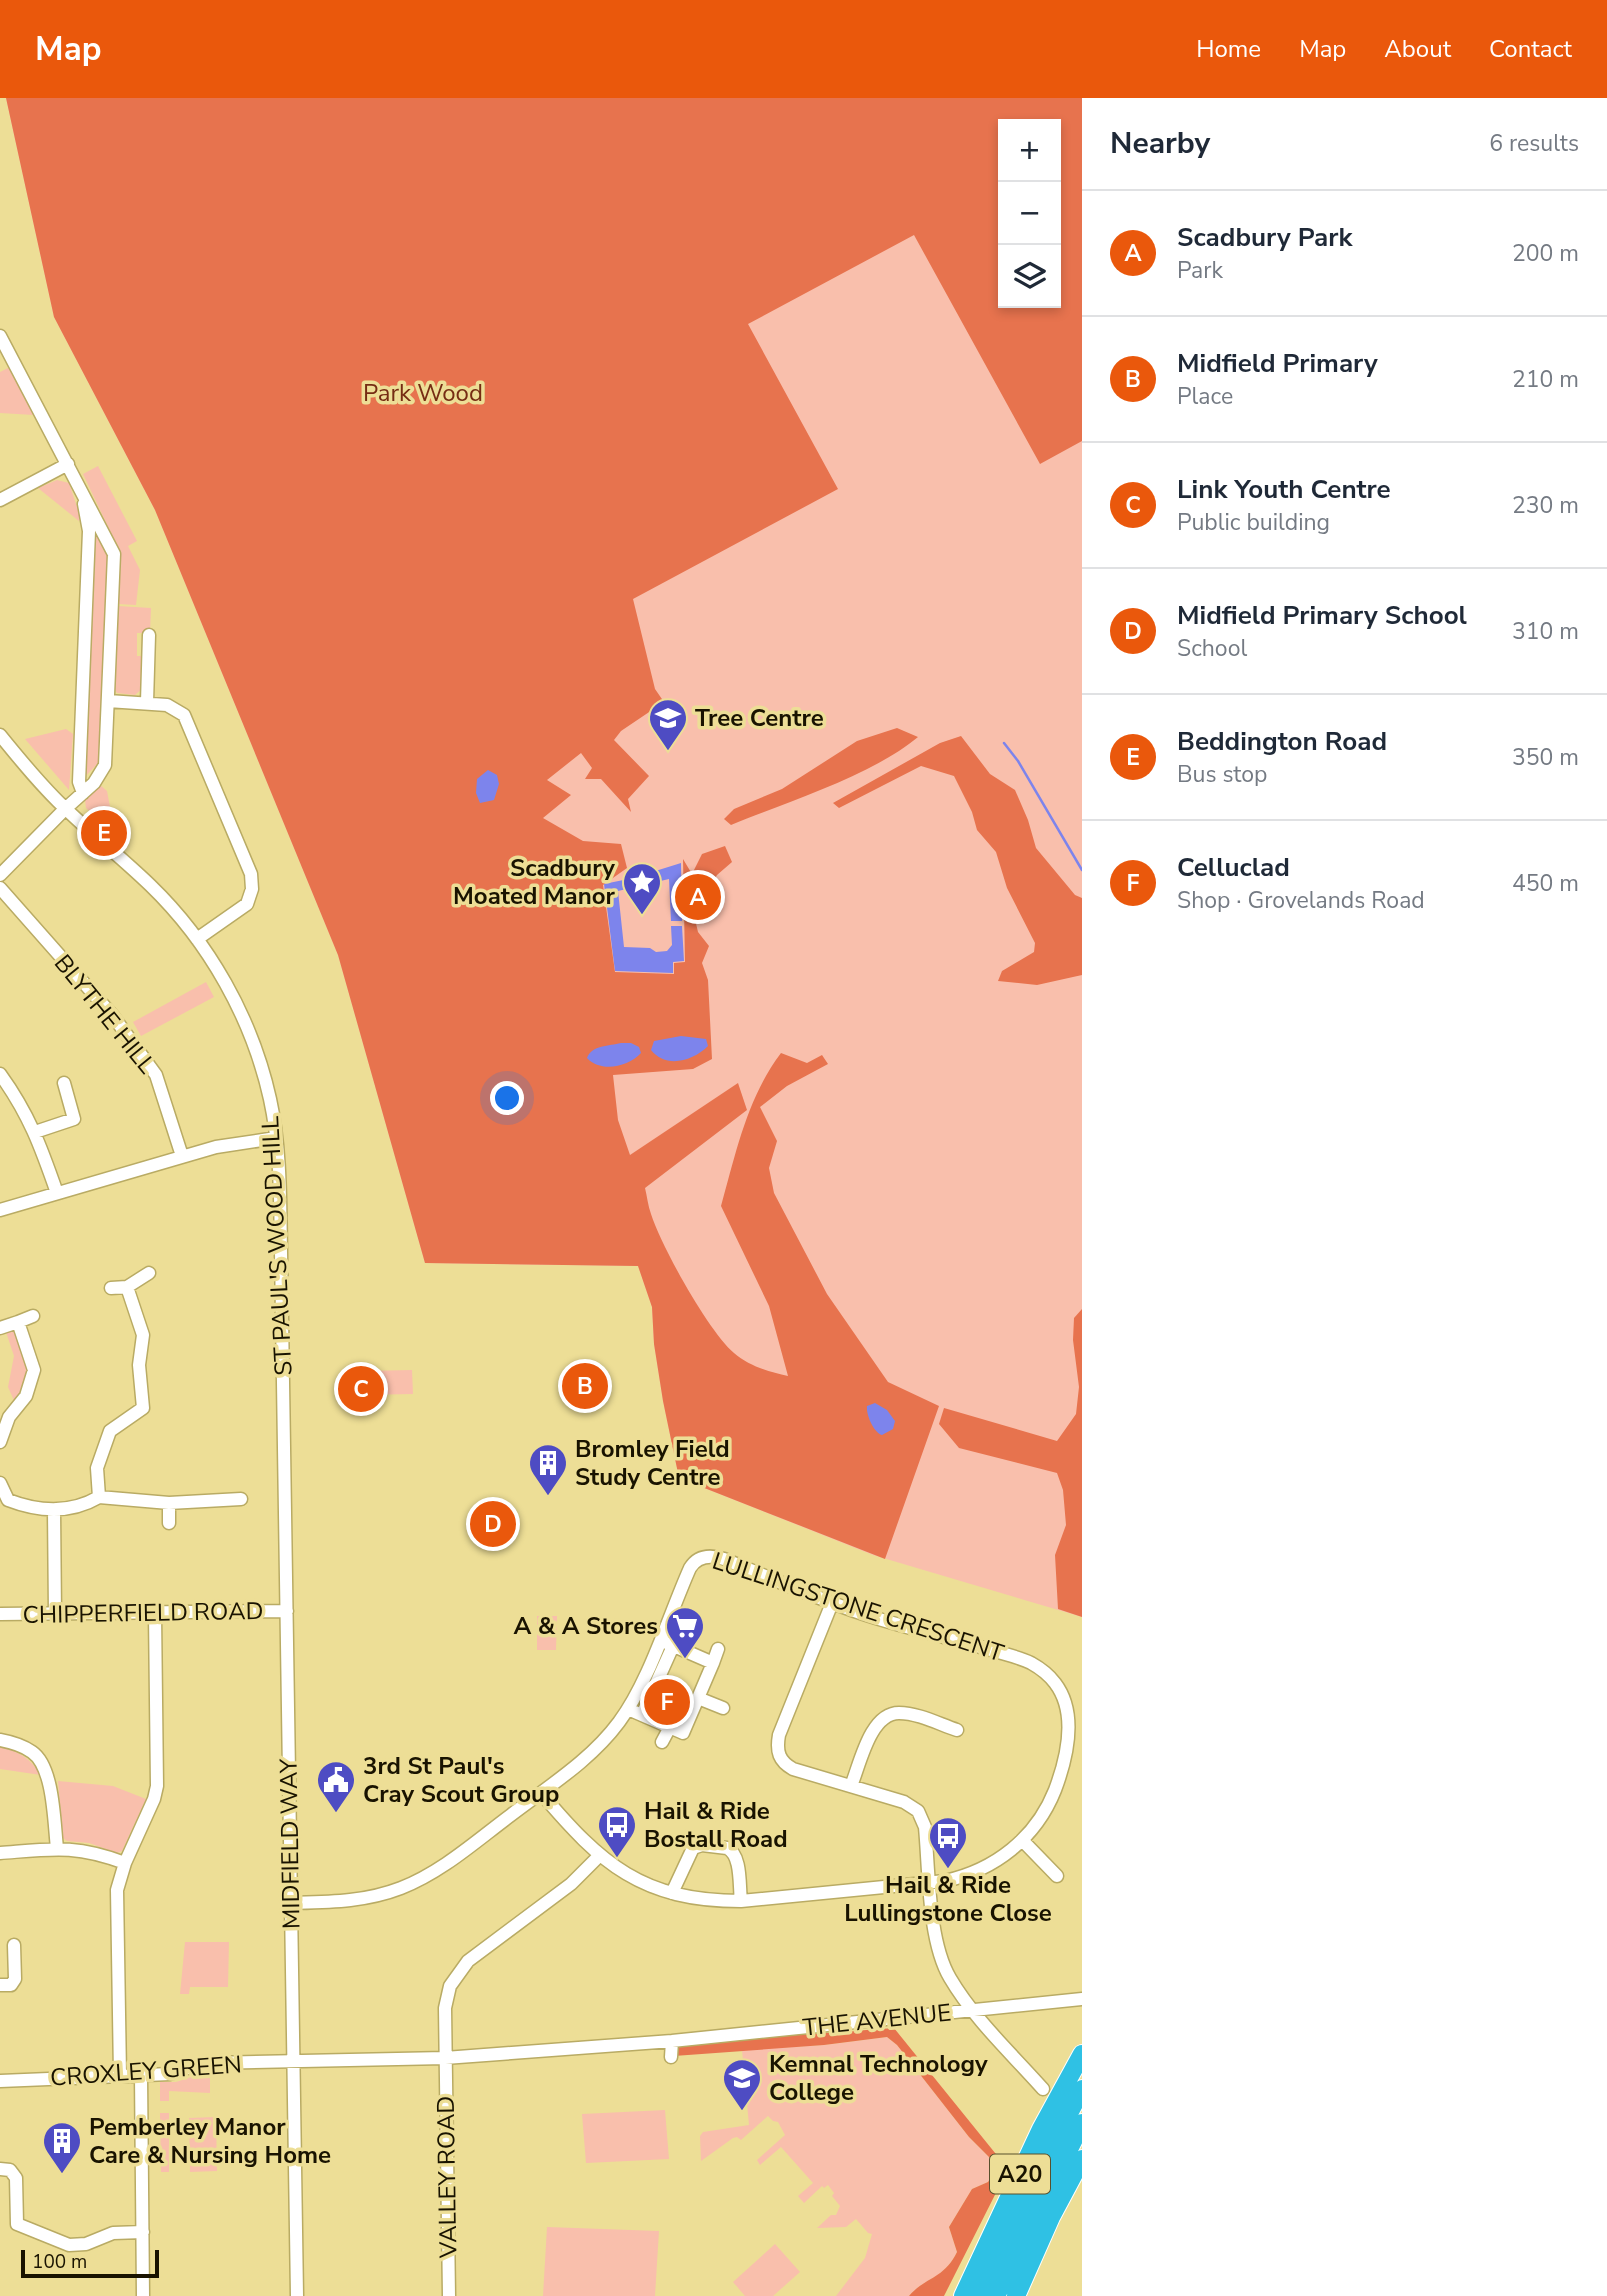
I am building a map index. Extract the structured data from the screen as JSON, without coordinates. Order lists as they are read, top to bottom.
{
  "streets": {
    "highway": ["A20"],
    "street": [
      "BLYTHE HILL",
      "ST PAUL'S WOOD HILL",
      "LULLINGSTONE CRESCENT",
      "CHIPPERFIELD ROAD",
      "MIDFIELD WAY",
      "THE AVENUE",
      "CROXLEY GREEN",
      "VALLEY ROAD"
    ]
  },
  "crossings": [
    ["ST PAUL'S WOOD HILL", "MIDFIELD WAY"],
    ["LULLINGSTONE CRESCENT", "VALLEY ROAD"],
    ["CHIPPERFIELD ROAD", "MIDFIELD WAY"],
    ["MIDFIELD WAY", "THE AVENUE"],
    ["MIDFIELD WAY", "CROXLEY GREEN"],
    ["THE AVENUE", "CROXLEY GREEN"],
    ["THE AVENUE", "VALLEY ROAD"]
  ],
  "parks": ["Park Wood"],
  "places": {
    "school or university": ["Tree Centre", "Kemnal Technology College"],
    "place": ["Scadbury Moated Manor"],
    "building": ["Bromley Field Study Centre", "Pemberley Manor Care & Nursing Home"],
    "supermarket": ["A & A Stores"],
    "public building": ["3rd St Paul's Cray Scout Group"],
    "bus stop": ["Hail & Ride Bostall Road", "Hail & Ride Lullingstone Close"]
  },
  "scale_bar": "100 m",
  "page": {
    "header": "Map",
    "nav": [
      "Home",
      "Map",
      "About",
      "Contact"
    ],
    "heading": ["Nearby", "6 results"],
    "map_buttons": ["+", "−"],
    "list": [
      {
        "mark": "A",
        "name": "Scadbury Park",
        "note": "Park",
        "value": "200 m"
      },
      {
        "mark": "B",
        "name": "Midfield Primary",
        "note": "Place",
        "value": "210 m"
      },
      {
        "mark": "C",
        "name": "Link Youth Centre",
        "note": "Public building",
        "value": "230 m"
      },
      {
        "mark": "D",
        "name": "Midfield Primary School",
        "note": "School",
        "value": "310 m"
      },
      {
        "mark": "E",
        "name": "Beddington Road",
        "note": "Bus stop",
        "value": "350 m"
      },
      {
        "mark": "F",
        "name": "Celluclad",
        "note": "Shop · Grovelands Road",
        "value": "450 m"
      }
    ],
    "pins": [
      "E",
      "A",
      "B",
      "C",
      "D",
      "F"
    ],
    "scale": "100 m"
  }
}
